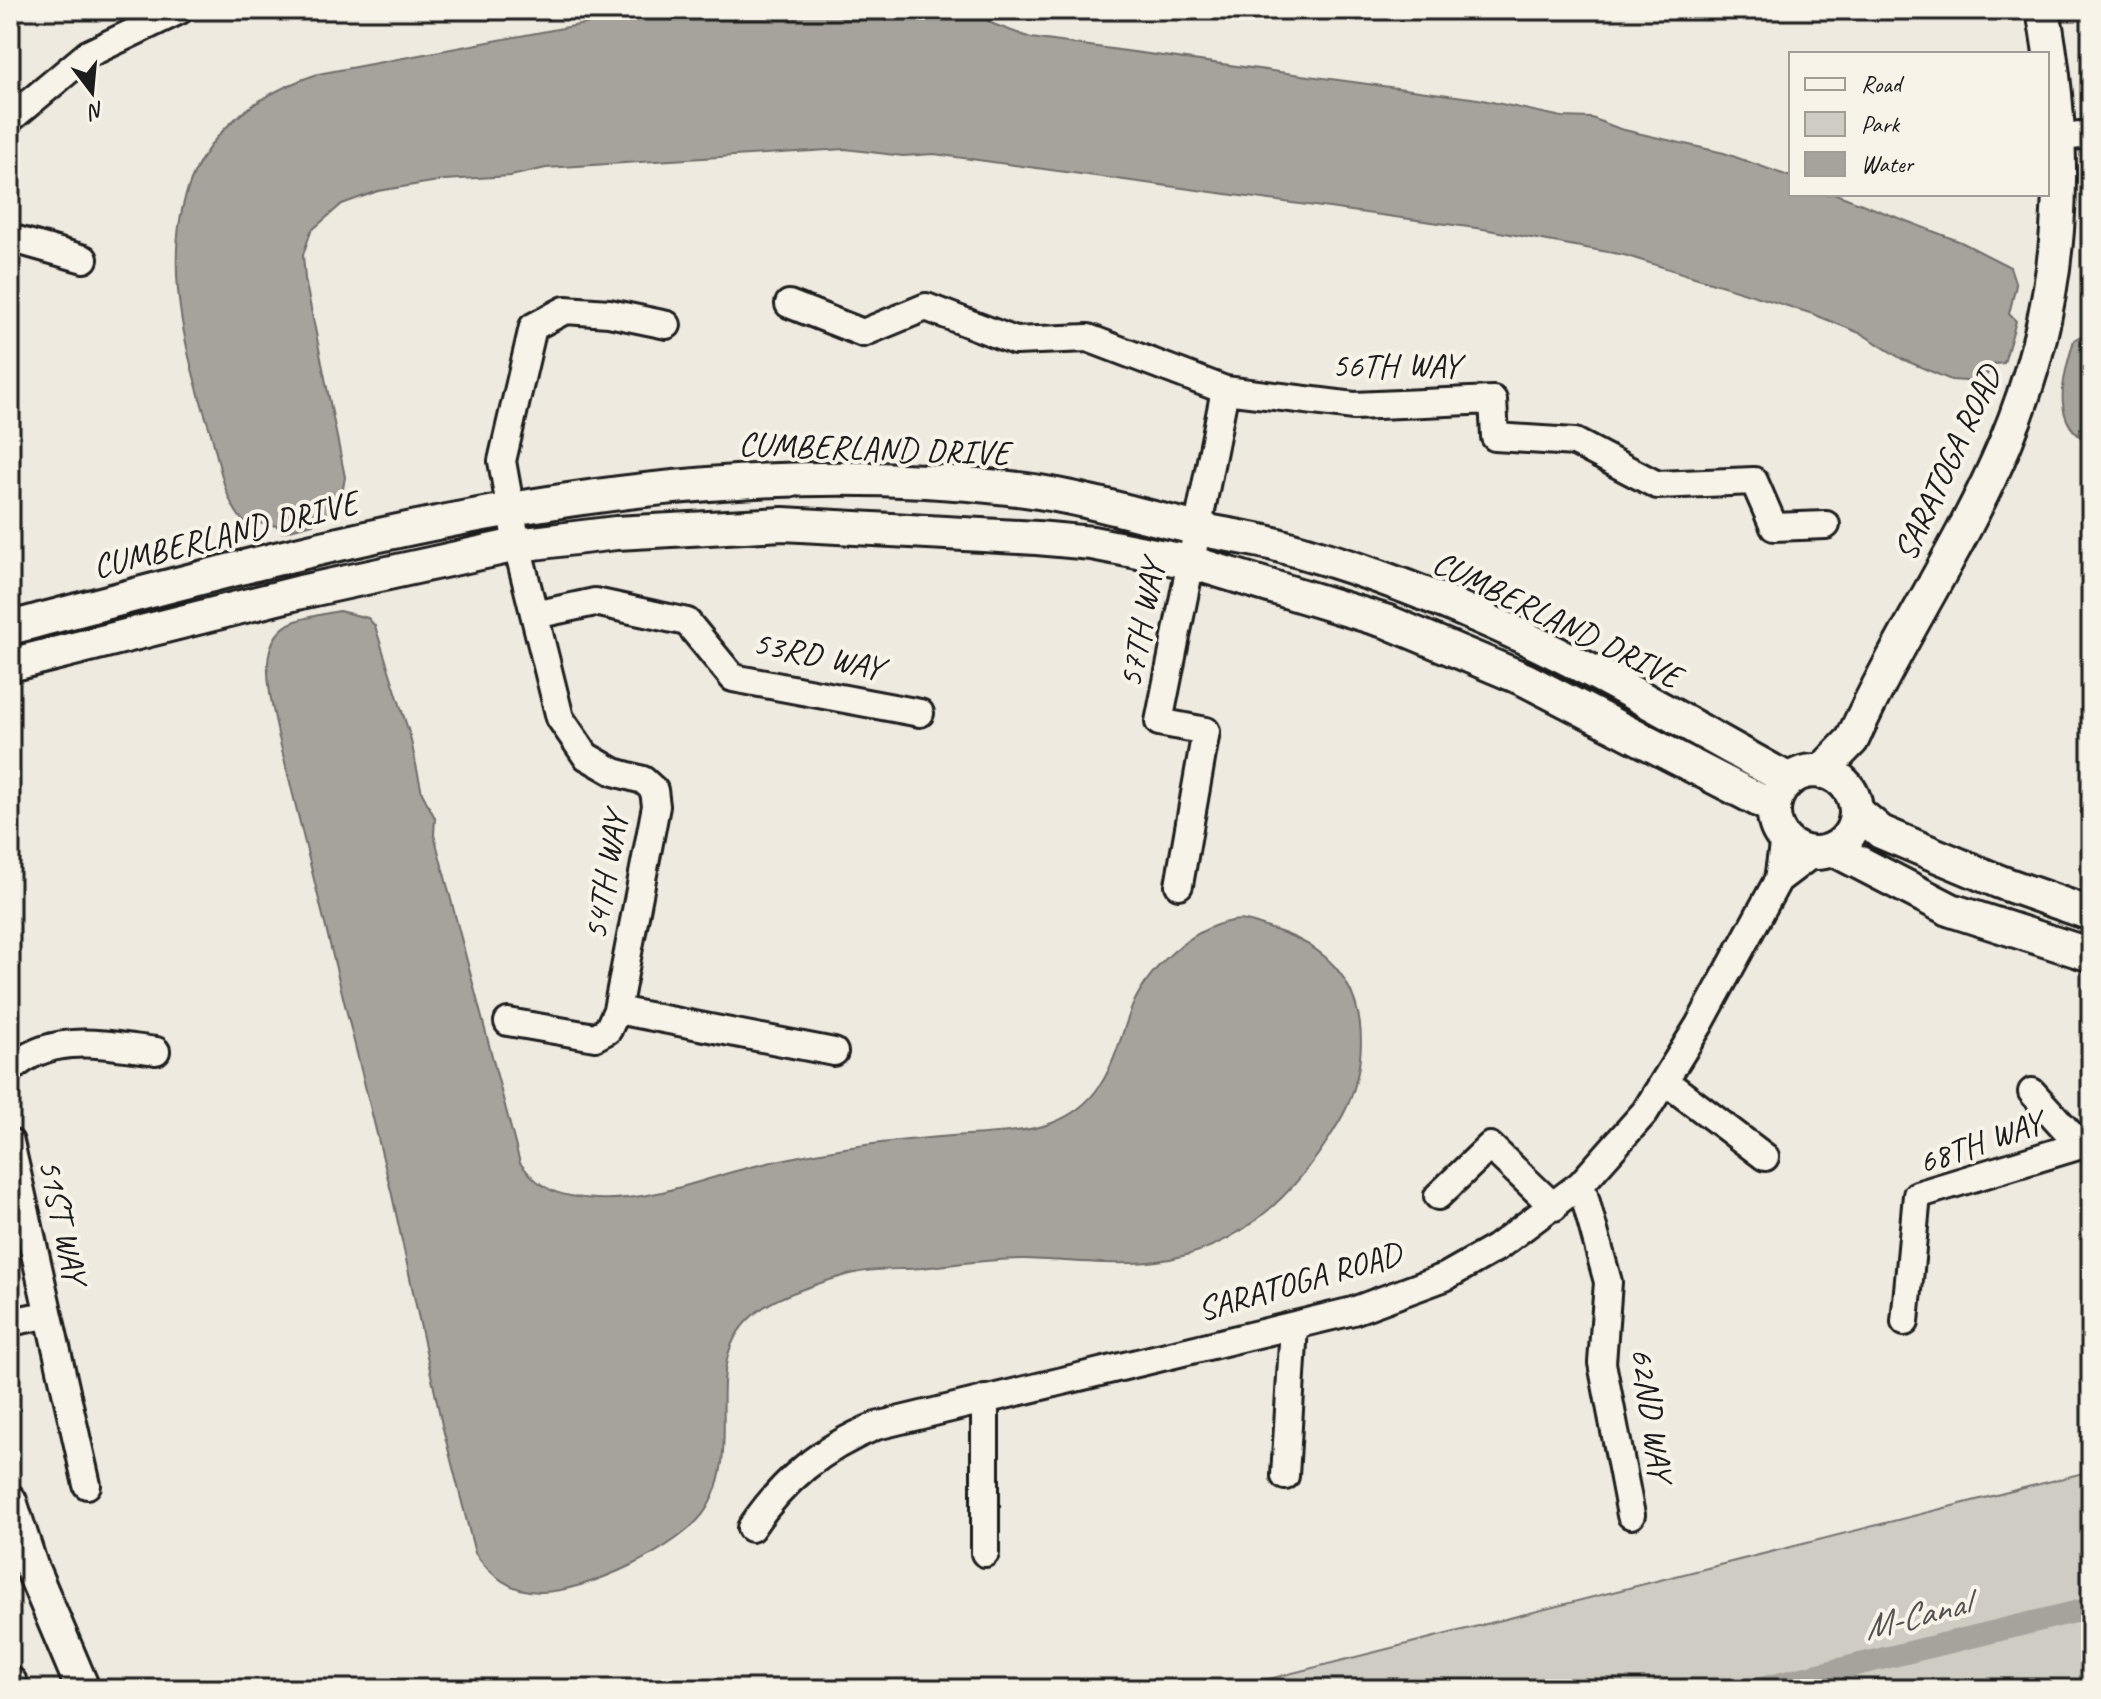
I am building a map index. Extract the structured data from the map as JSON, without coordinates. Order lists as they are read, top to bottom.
{
  "streets": {
    "street": [
      "56TH WAY",
      "CUMBERLAND DRIVE",
      "SARATOGA ROAD",
      "57TH WAY",
      "53RD WAY",
      "54TH WAY",
      "68TH WAY",
      "51ST WAY",
      "62ND WAY"
    ]
  },
  "crossings": [
    ["56TH WAY", "57TH WAY"],
    ["CUMBERLAND DRIVE", "SARATOGA ROAD"],
    ["CUMBERLAND DRIVE", "57TH WAY"],
    ["CUMBERLAND DRIVE", "54TH WAY"],
    ["SARATOGA ROAD", "62ND WAY"],
    ["53RD WAY", "54TH WAY"]
  ],
  "water": ["M-Canal"],
  "legend": ["Road", "Park", "Water"],
  "north": "bottom"
}
